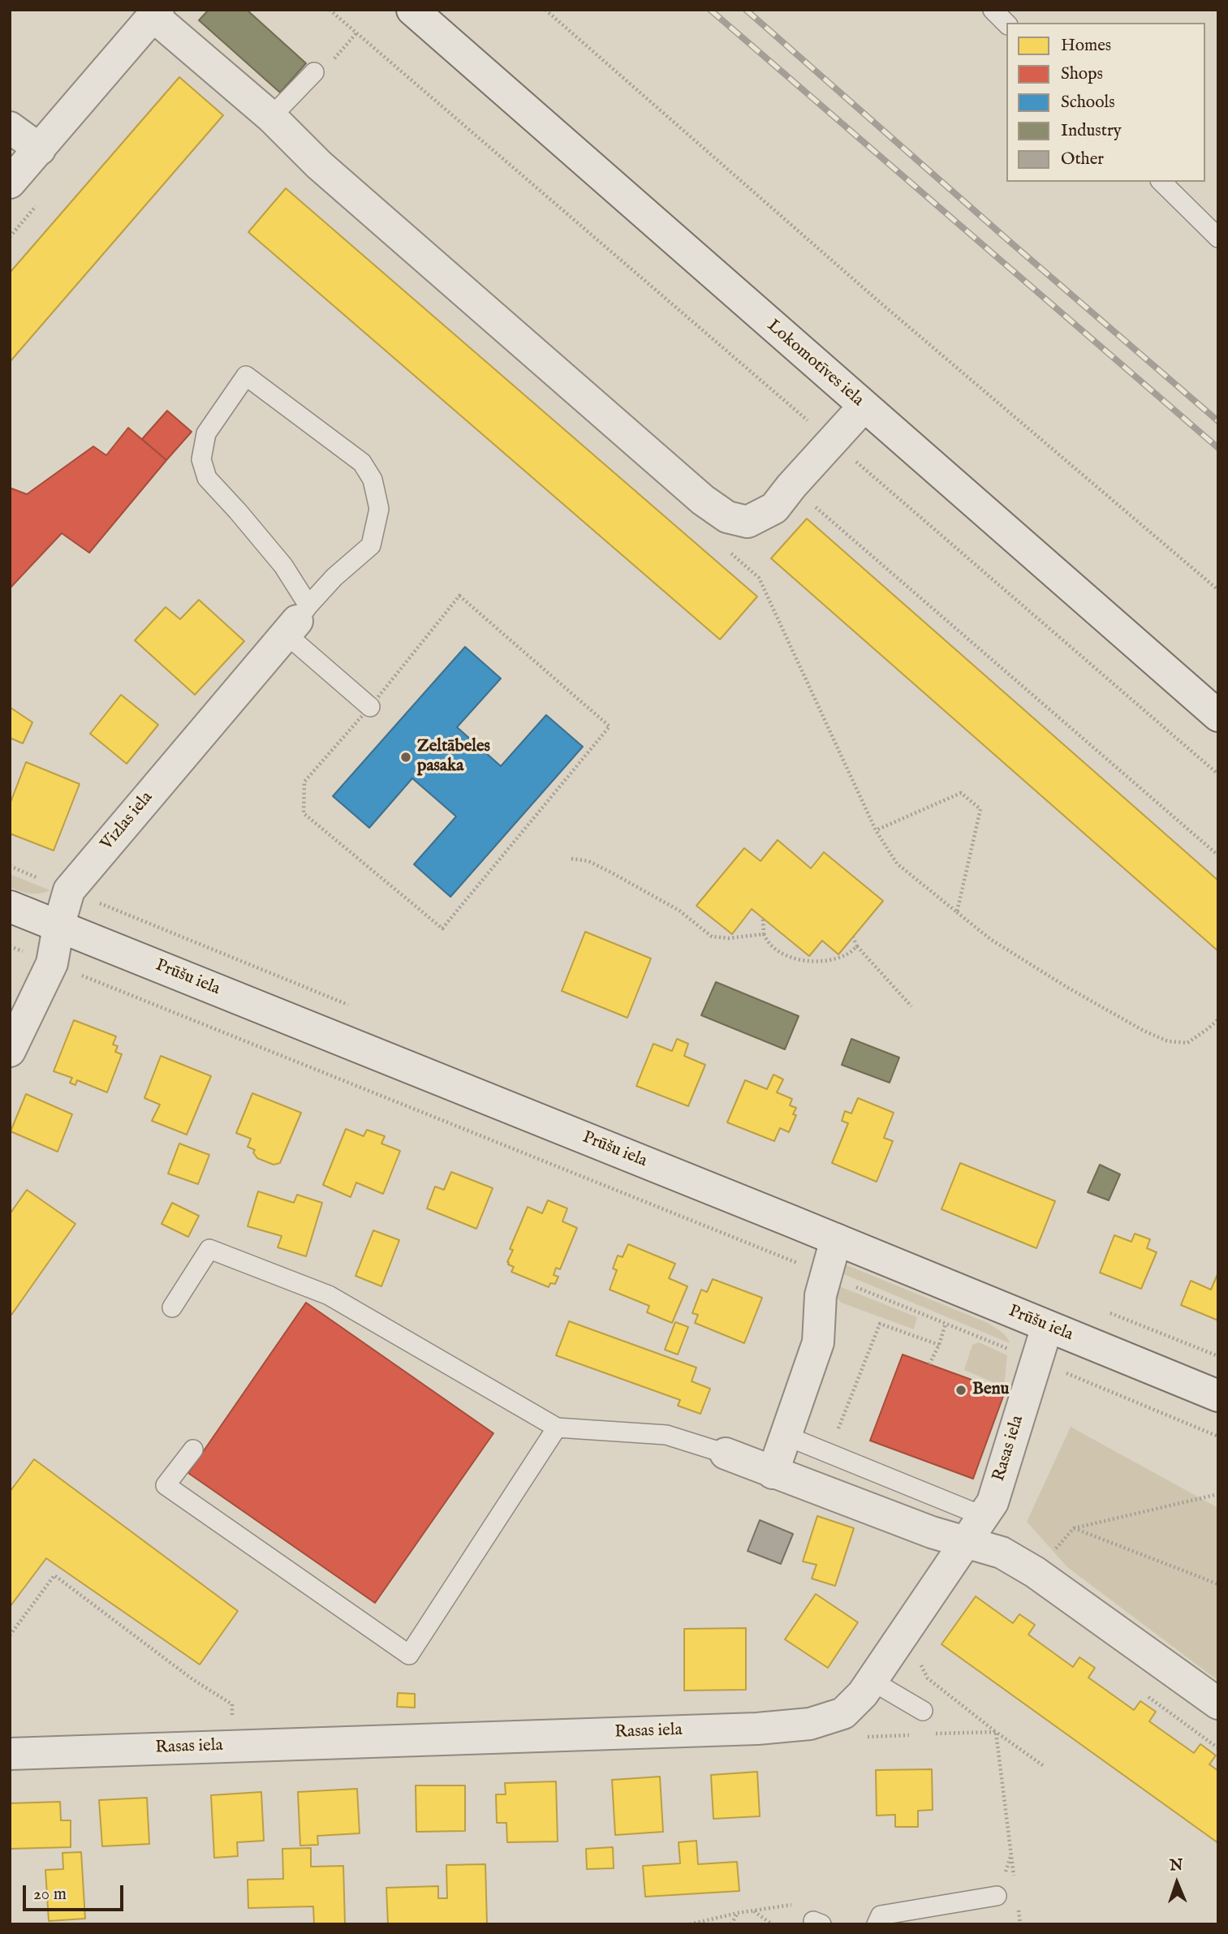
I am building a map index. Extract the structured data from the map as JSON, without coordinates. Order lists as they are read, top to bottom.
{
  "streets": {
    "street": [
      "Lokomotīves iela",
      "Vizlas iela",
      "Prūšu iela",
      "Rasas iela"
    ]
  },
  "crossings": [
    ["Vizlas iela", "Prūšu iela"],
    ["Prūšu iela", "Rasas iela"]
  ],
  "places": ["Zeltābeles pasaka", "Benu"],
  "legend": [
    "Homes",
    "Shops",
    "Schools",
    "Industry",
    "Other"
  ],
  "scale_bar": "20 m",
  "north": "top"
}
